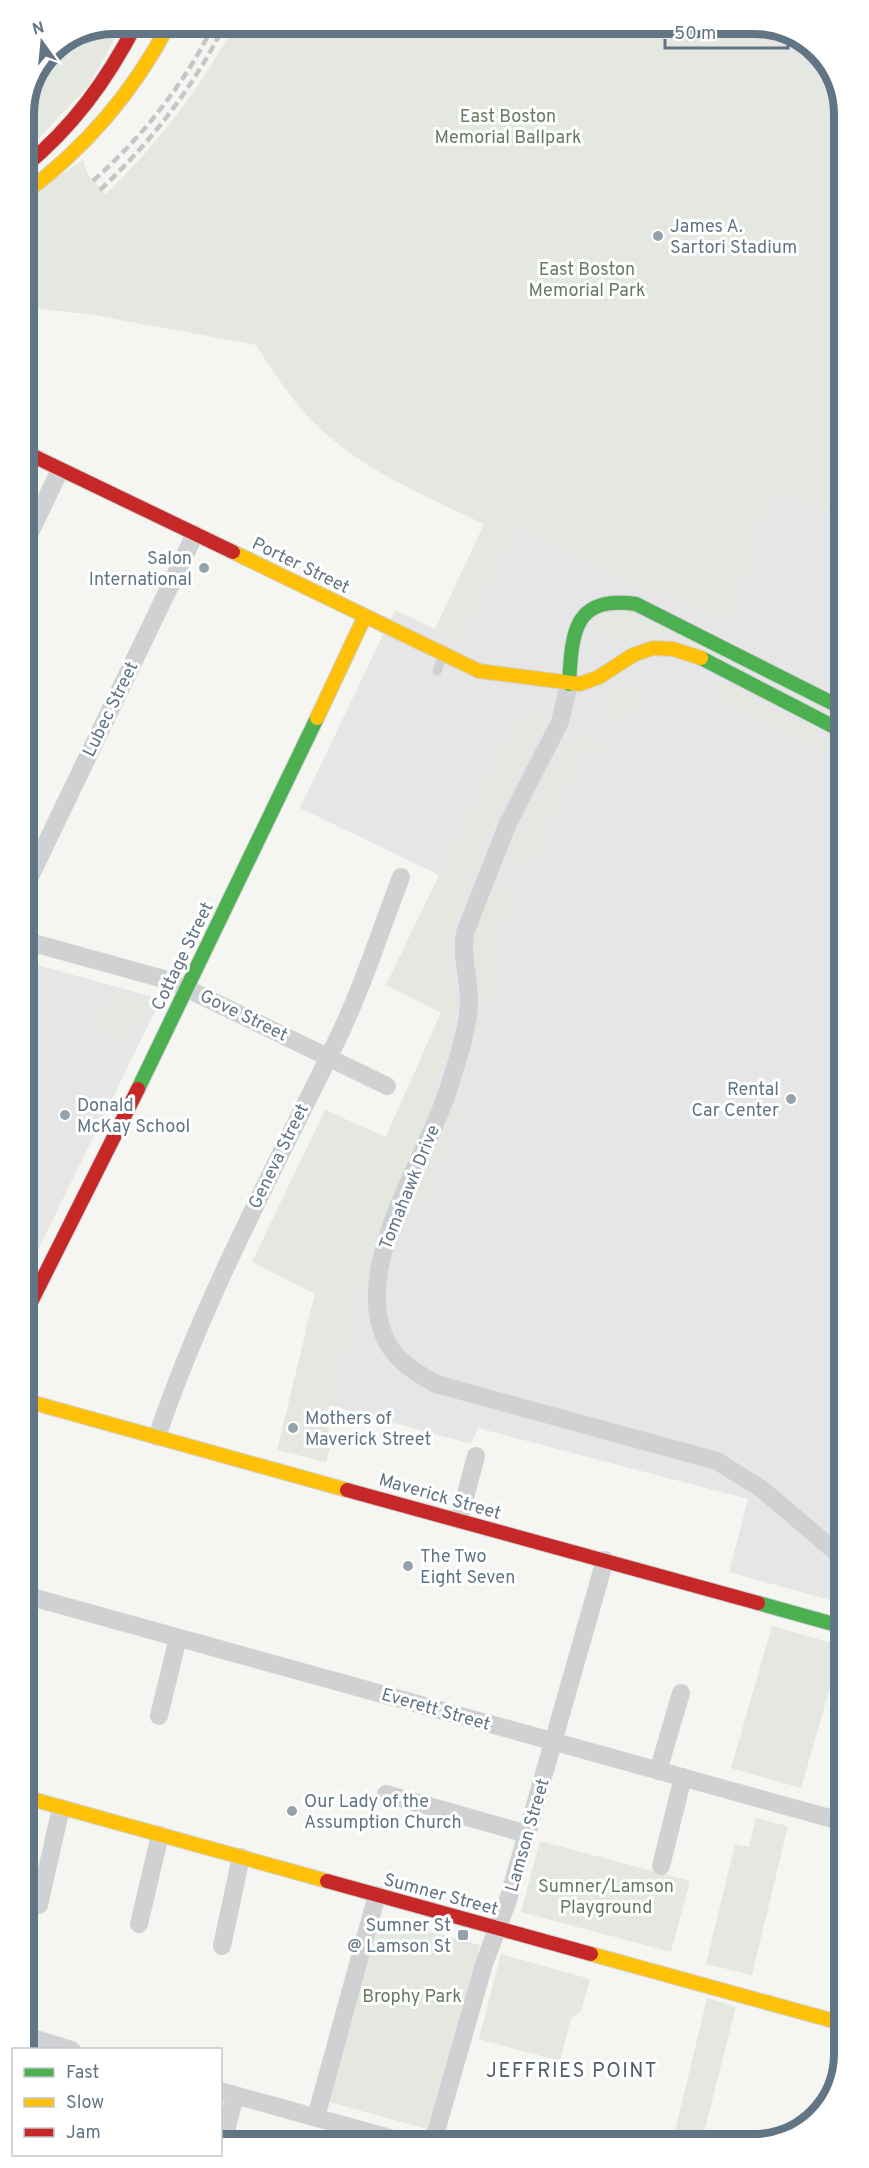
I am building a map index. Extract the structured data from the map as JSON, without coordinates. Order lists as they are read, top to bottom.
{
  "streets": {
    "main road": [
      "Porter Street",
      "Cottage Street",
      "Maverick Street",
      "Sumner Street"
    ],
    "street": [
      "Lubec Street",
      "Gove Street",
      "Geneva Street",
      "Tomahawk Drive",
      "Everett Street",
      "Lamson Street"
    ]
  },
  "crossings": [
    ["Porter Street", "Lubec Street"],
    ["Porter Street", "Cottage Street"],
    ["Porter Street", "Tomahawk Drive"],
    ["Cottage Street", "Gove Street"],
    ["Gove Street", "Geneva Street"],
    ["Geneva Street", "Maverick Street"],
    ["Maverick Street", "Lamson Street"],
    ["Everett Street", "Lamson Street"],
    ["Lamson Street", "Sumner Street"]
  ],
  "districts": ["JEFFRIES POINT"],
  "parks": [
    "East Boston Memorial Ballpark",
    "East Boston Memorial Park",
    "Sumner/Lamson Playground",
    "Brophy Park"
  ],
  "places": {
    "other": [
      "James A. Sartori Stadium",
      "Salon International",
      "Rental Car Center",
      "Donald McKay School",
      "Mothers of Maverick Street",
      "The Two Eight Seven",
      "Our Lady of the Assumption Church"
    ],
    "transit": ["Sumner St @ Lamson St"]
  },
  "legend": ["Fast", "Slow", "Jam"],
  "scale_bar": "50 m",
  "north": "top"
}
